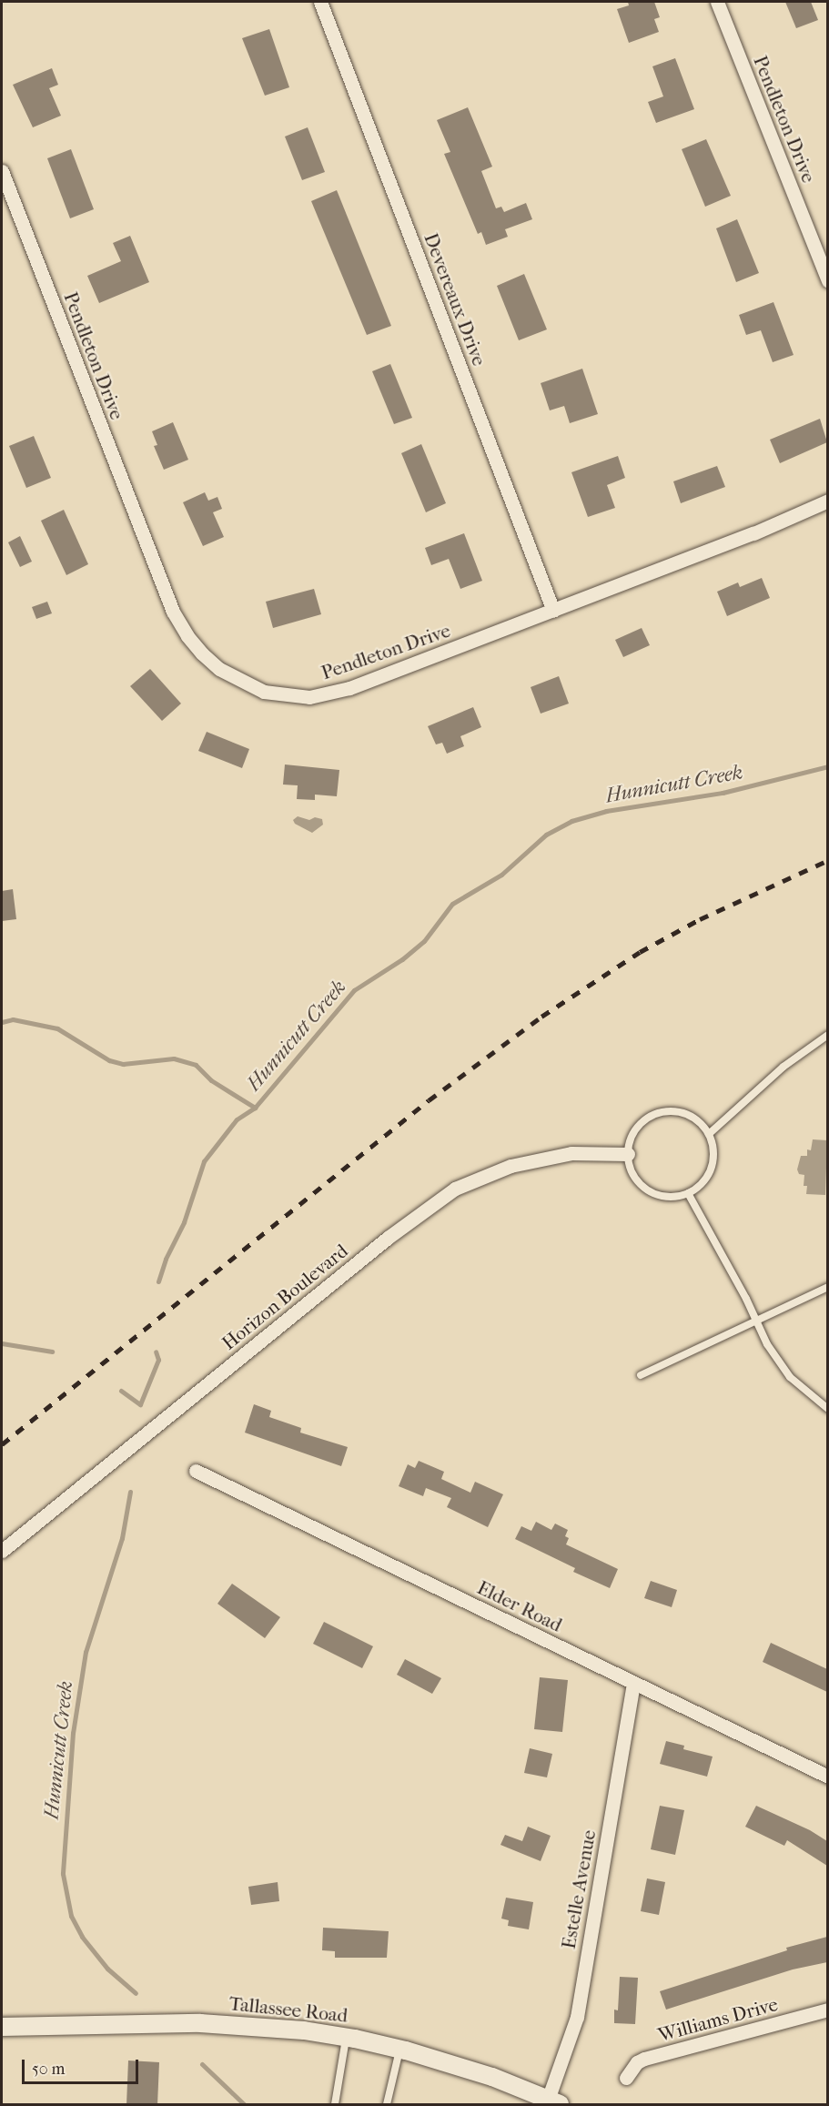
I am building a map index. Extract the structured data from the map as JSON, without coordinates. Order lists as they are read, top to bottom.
{
  "streets": {
    "main road": ["Tallassee Road"],
    "street": [
      "Pendleton Drive",
      "Devereaux Drive",
      "Horizon Boulevard",
      "Elder Road",
      "Estelle Avenue",
      "Williams Drive"
    ]
  },
  "crossings": [
    ["Pendleton Drive", "Devereaux Drive"],
    ["Elder Road", "Estelle Avenue"],
    ["Estelle Avenue", "Tallassee Road"]
  ],
  "water": ["Hunnicutt Creek"],
  "scale_bar": "50 m"
}
